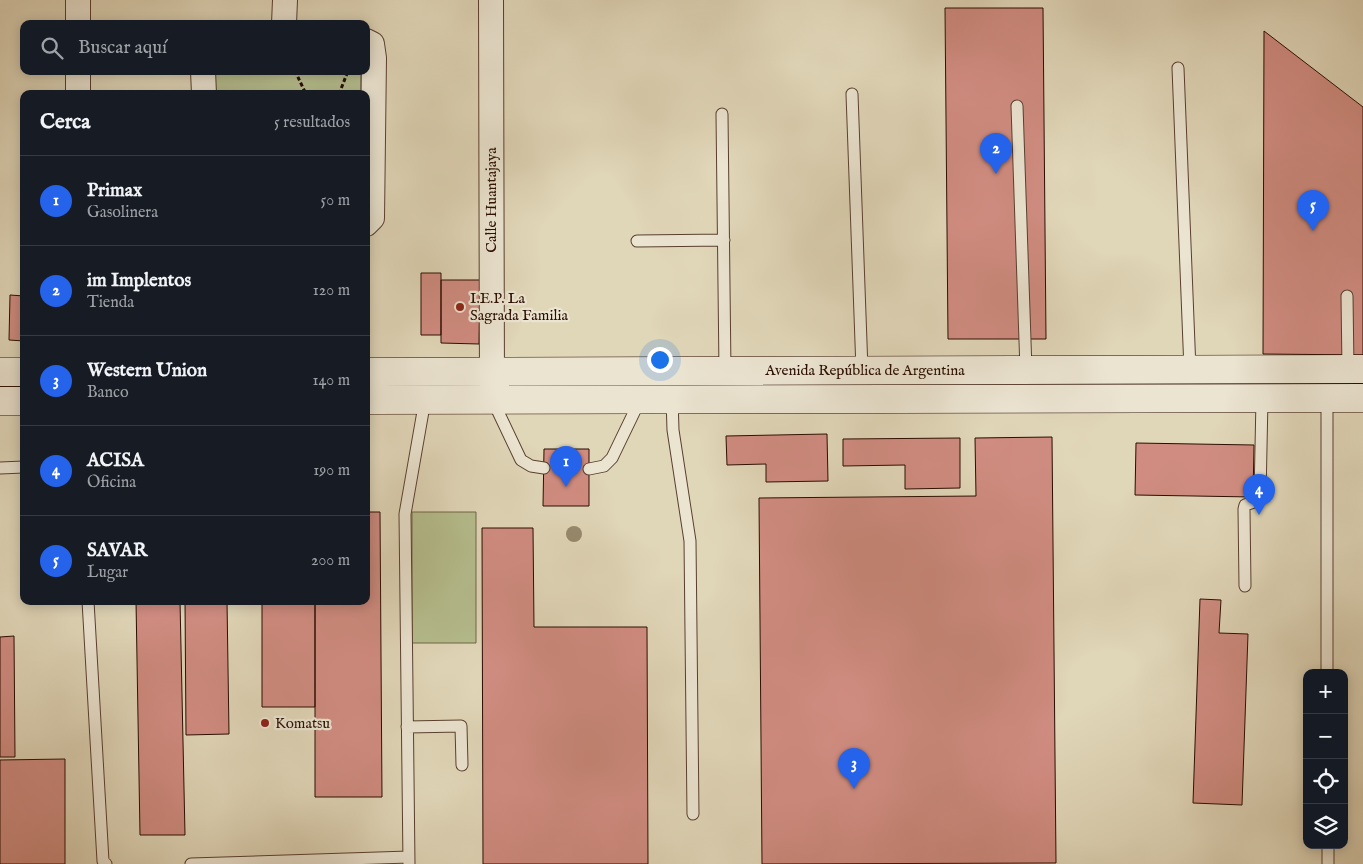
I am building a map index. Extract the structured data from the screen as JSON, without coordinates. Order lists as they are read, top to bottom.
{
  "streets": {
    "main road": ["Avenida República de Argentina"],
    "street": ["Calle Huantajaya"]
  },
  "crossings": [
    ["Calle Huantajaya", "Avenida República de Argentina"]
  ],
  "places": ["I.E.P. La Sagrada Familia", "Komatsu"],
  "page": {
    "search": "Buscar aquí",
    "heading": ["Cerca", "5 resultados"],
    "pins": [
      "2",
      "5",
      "1",
      "4",
      "3"
    ],
    "list": [
      {
        "mark": "1",
        "name": "Primax",
        "note": "Gasolinera",
        "value": "50 m"
      },
      {
        "mark": "2",
        "name": "im Implentos",
        "note": "Tienda",
        "value": "120 m"
      },
      {
        "mark": "3",
        "name": "Western Union",
        "note": "Banco",
        "value": "140 m"
      },
      {
        "mark": "4",
        "name": "ACISA",
        "note": "Oficina",
        "value": "190 m"
      },
      {
        "mark": "5",
        "name": "SAVAR",
        "note": "Lugar",
        "value": "200 m"
      }
    ],
    "map_buttons": ["+", "−"]
  }
}
